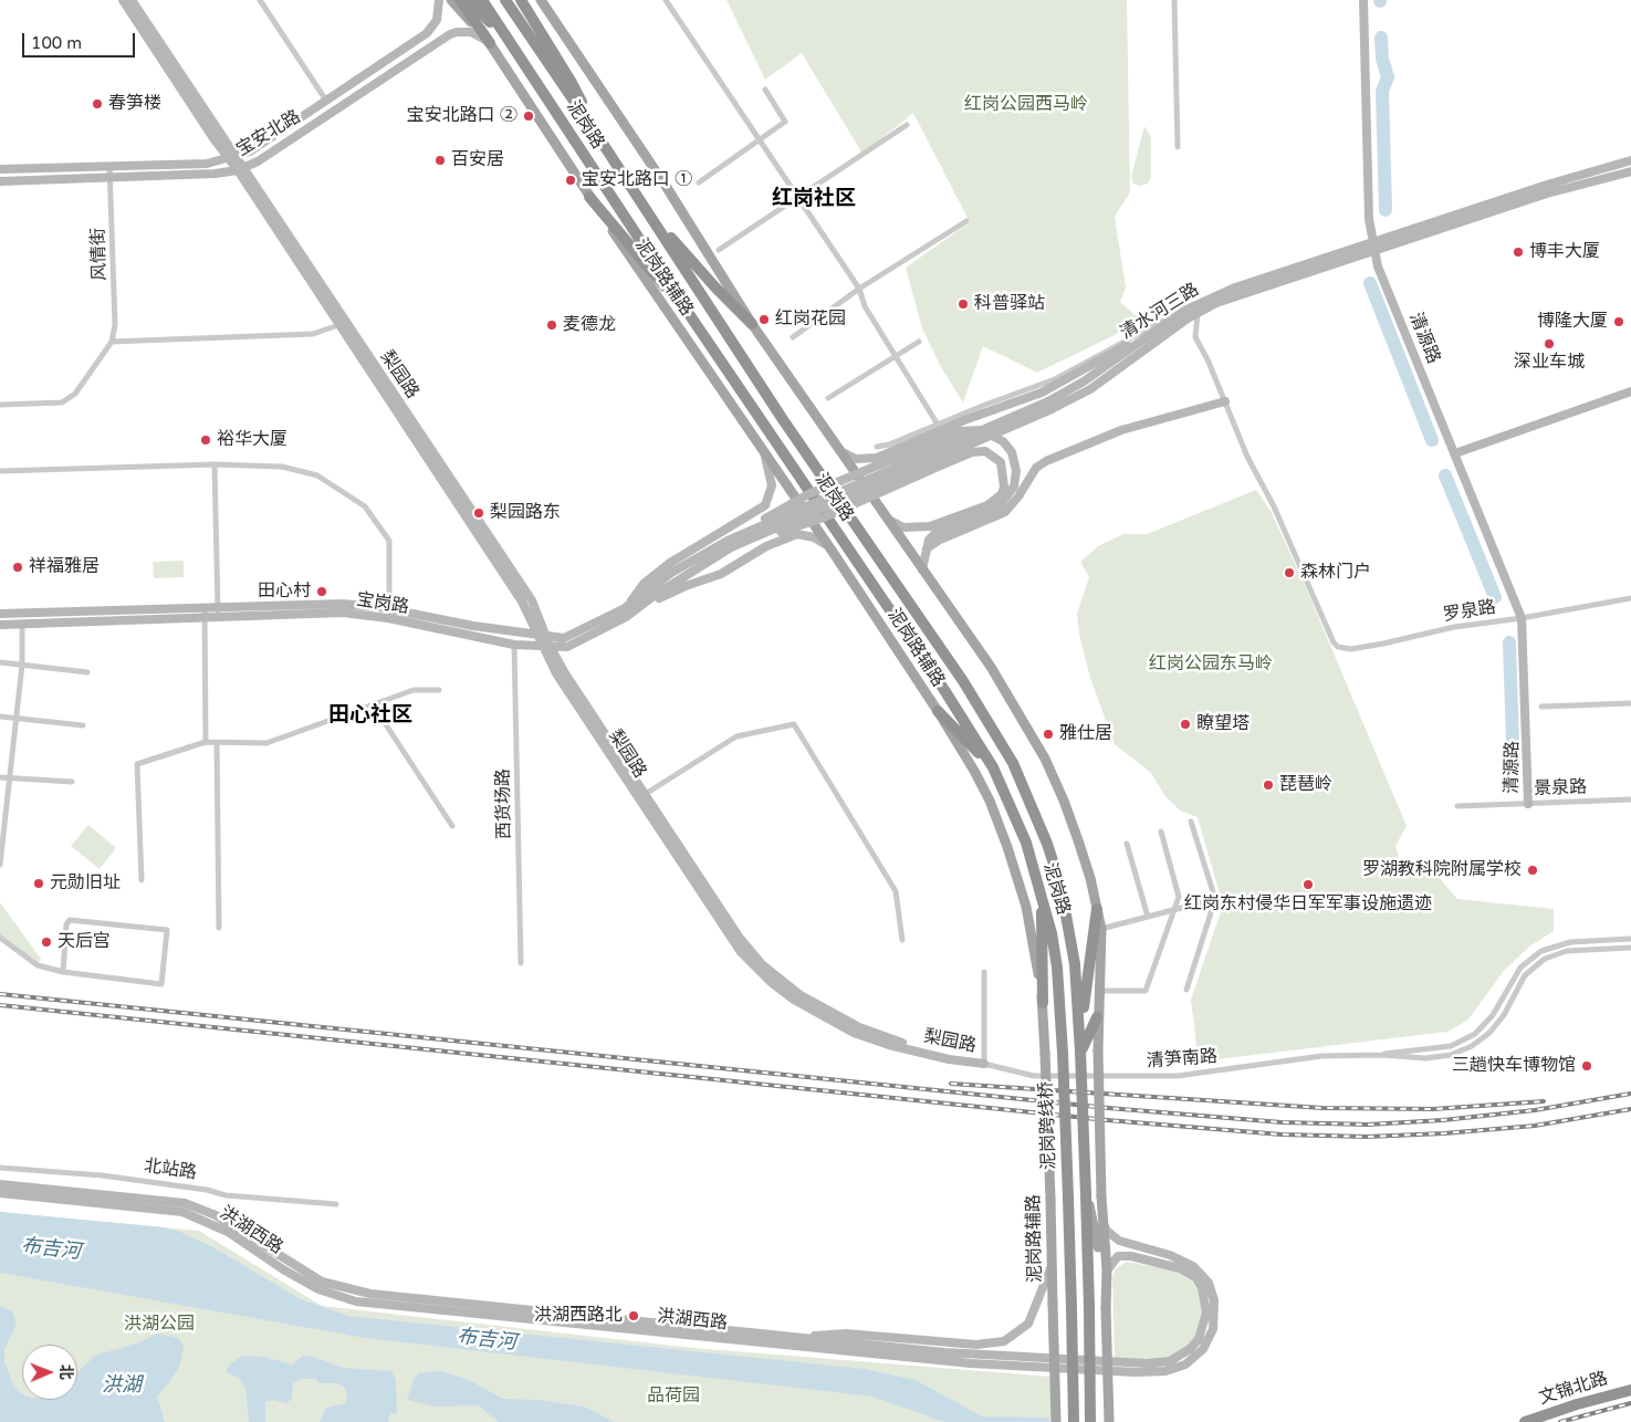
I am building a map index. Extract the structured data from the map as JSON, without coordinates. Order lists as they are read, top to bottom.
{
  "streets": {
    "highway": ["泥岗路", "泥岗跨线桥", "文锦北路"],
    "main road": ["泥岗路辅路"],
    "street": [
      "宝安北路",
      "风情街",
      "清水河三路",
      "清源路",
      "梨园路",
      "宝岗路",
      "罗泉路",
      "景泉路",
      "西货场路",
      "清笋南路",
      "北站路",
      "洪湖西路"
    ]
  },
  "crossings": [
    ["泥岗路", "泥岗跨线桥"],
    ["宝安北路", "风情街"],
    ["宝安北路", "泥岗路辅路"],
    ["宝安北路", "梨园路"],
    ["泥岗路辅路", "洪湖西路"],
    ["清水河三路", "清源路"],
    ["清水河三路", "宝岗路"],
    ["清水河三路", "罗泉路"],
    ["清源路", "罗泉路"],
    ["清源路", "景泉路"],
    ["梨园路", "宝岗路"],
    ["梨园路", "清笋南路"],
    ["宝岗路", "西货场路"]
  ],
  "districts": ["红岗社区", "田心社区"],
  "water": ["布吉河", "洪湖"],
  "parks": [
    "红岗公园西马岭",
    "红岗公园东马岭",
    "洪湖公园",
    "品荷园"
  ],
  "places": [
    "春笋楼",
    "宝安北路口 ②",
    "百安居",
    "宝安北路口 ①",
    "博丰大厦",
    "科普驿站",
    "红岗花园",
    "博隆大厦",
    "麦德龙",
    "深业车城",
    "裕华大厦",
    "梨园路东",
    "祥福雅居",
    "森林门户",
    "田心村",
    "瞭望塔",
    "雅仕居",
    "琵琶岭",
    "罗湖教科院附属学校",
    "元勋旧址",
    "红岗东村侵华日军军事设施遗迹",
    "天后宫",
    "三趟快车博物馆",
    "洪湖西路北"
  ],
  "scale_bar": "100 m",
  "north": "right"
}
